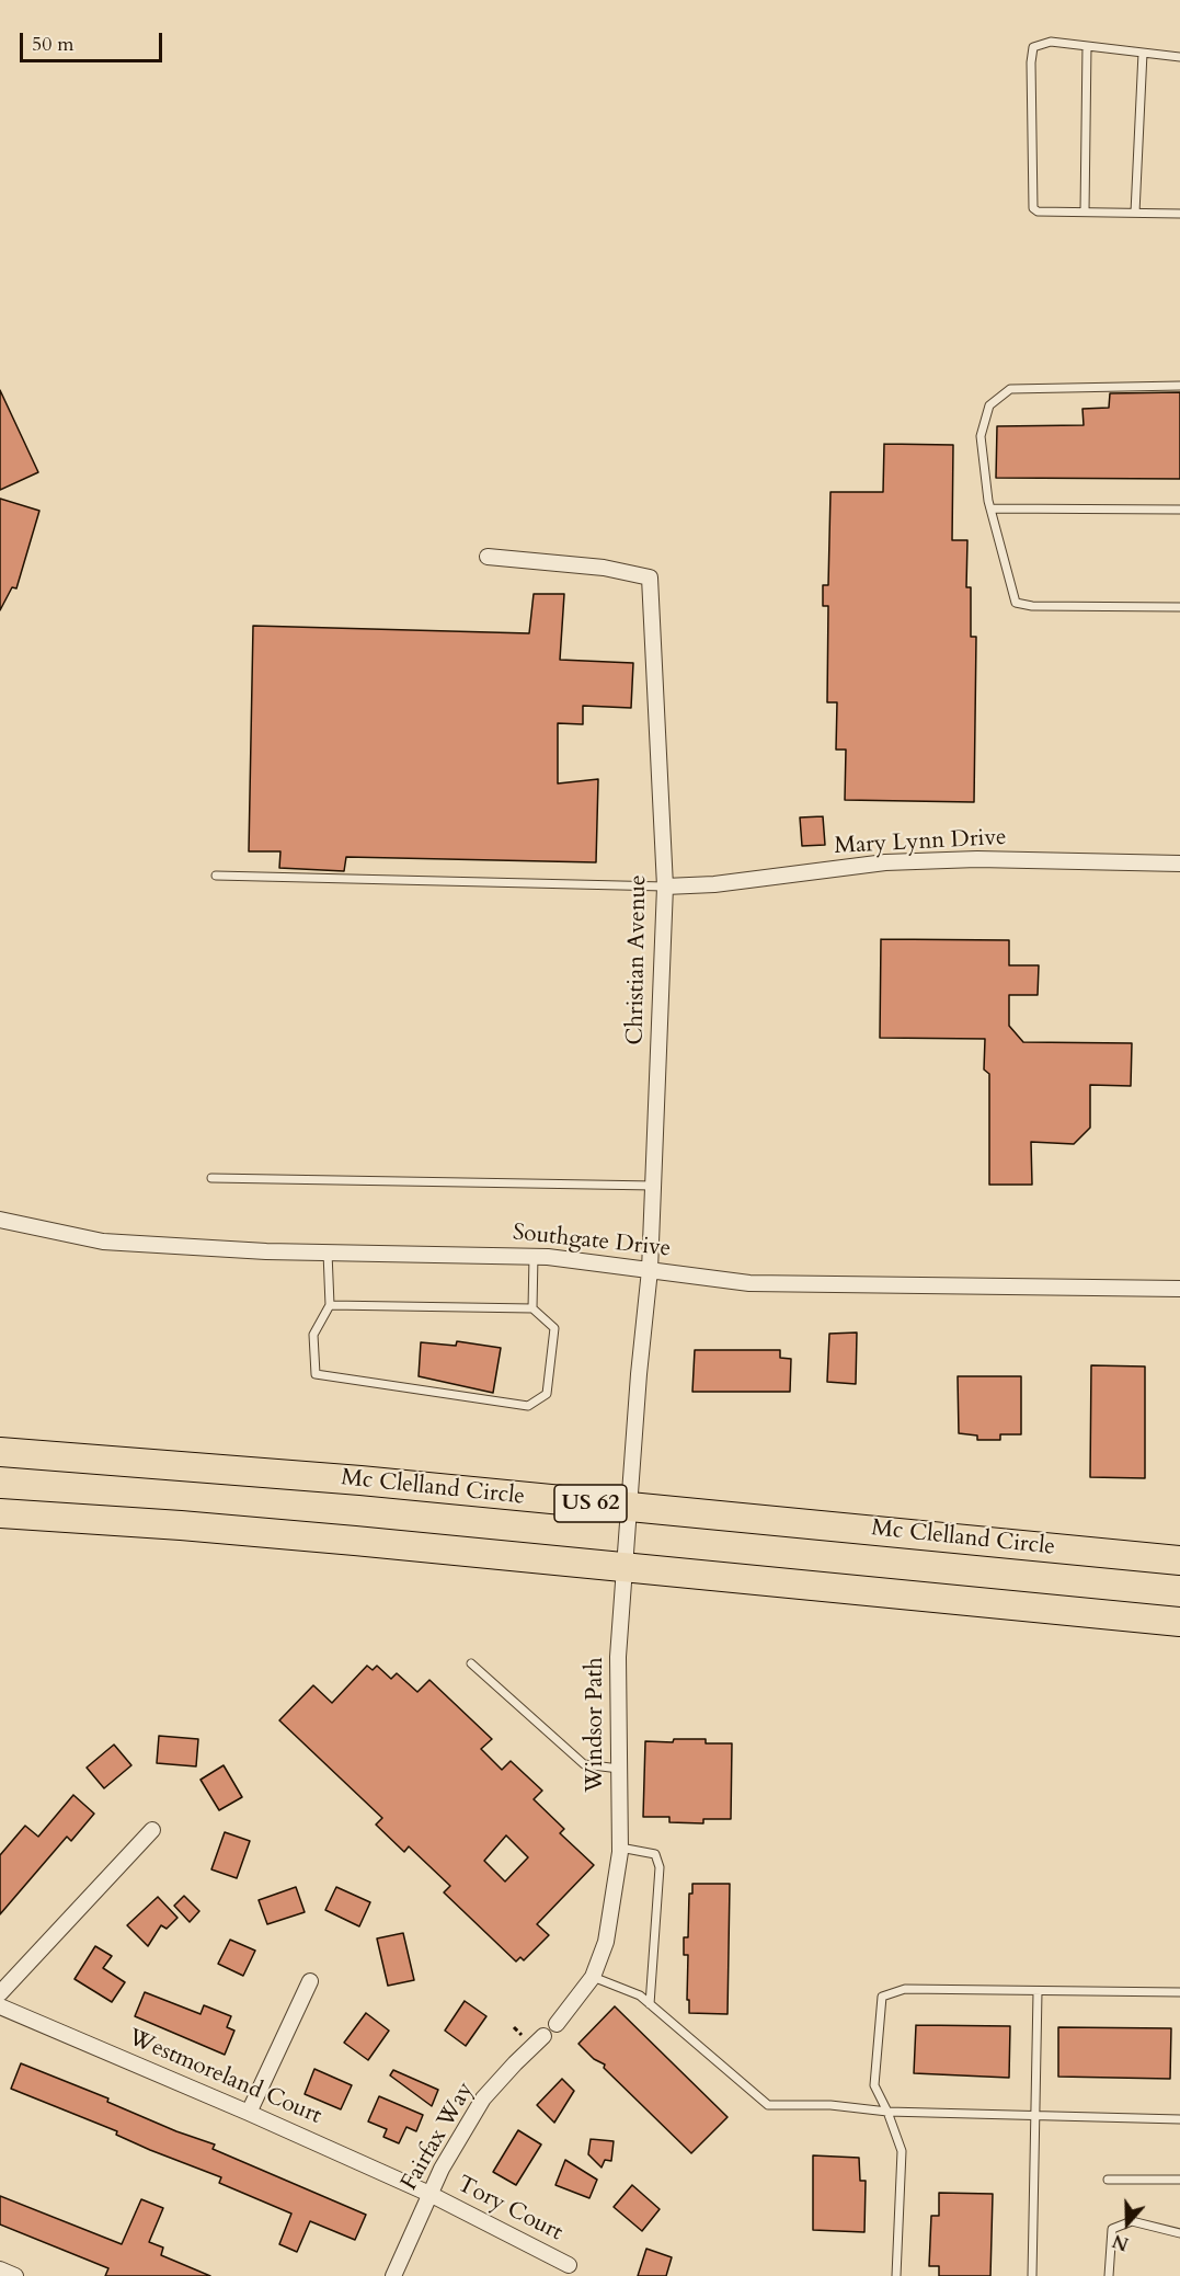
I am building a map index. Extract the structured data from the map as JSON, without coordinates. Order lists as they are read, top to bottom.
{
  "streets": {
    "highway": ["Mc Clelland Circle", "US 62"],
    "street": [
      "Mary Lynn Drive",
      "Christian Avenue",
      "Southgate Drive",
      "Windsor Path",
      "Westmoreland Court",
      "Fairfax Way",
      "Tory Court"
    ]
  },
  "crossings": [
    ["Mary Lynn Drive", "Christian Avenue"],
    ["Christian Avenue", "Southgate Drive"],
    ["Christian Avenue", "Mc Clelland Circle"],
    ["Christian Avenue", "Windsor Path"],
    ["Mc Clelland Circle", "Windsor Path"],
    ["Westmoreland Court", "Fairfax Way"],
    ["Westmoreland Court", "Tory Court"],
    ["Fairfax Way", "Tory Court"]
  ],
  "scale_bar": "50 m",
  "north": "bottom"
}
